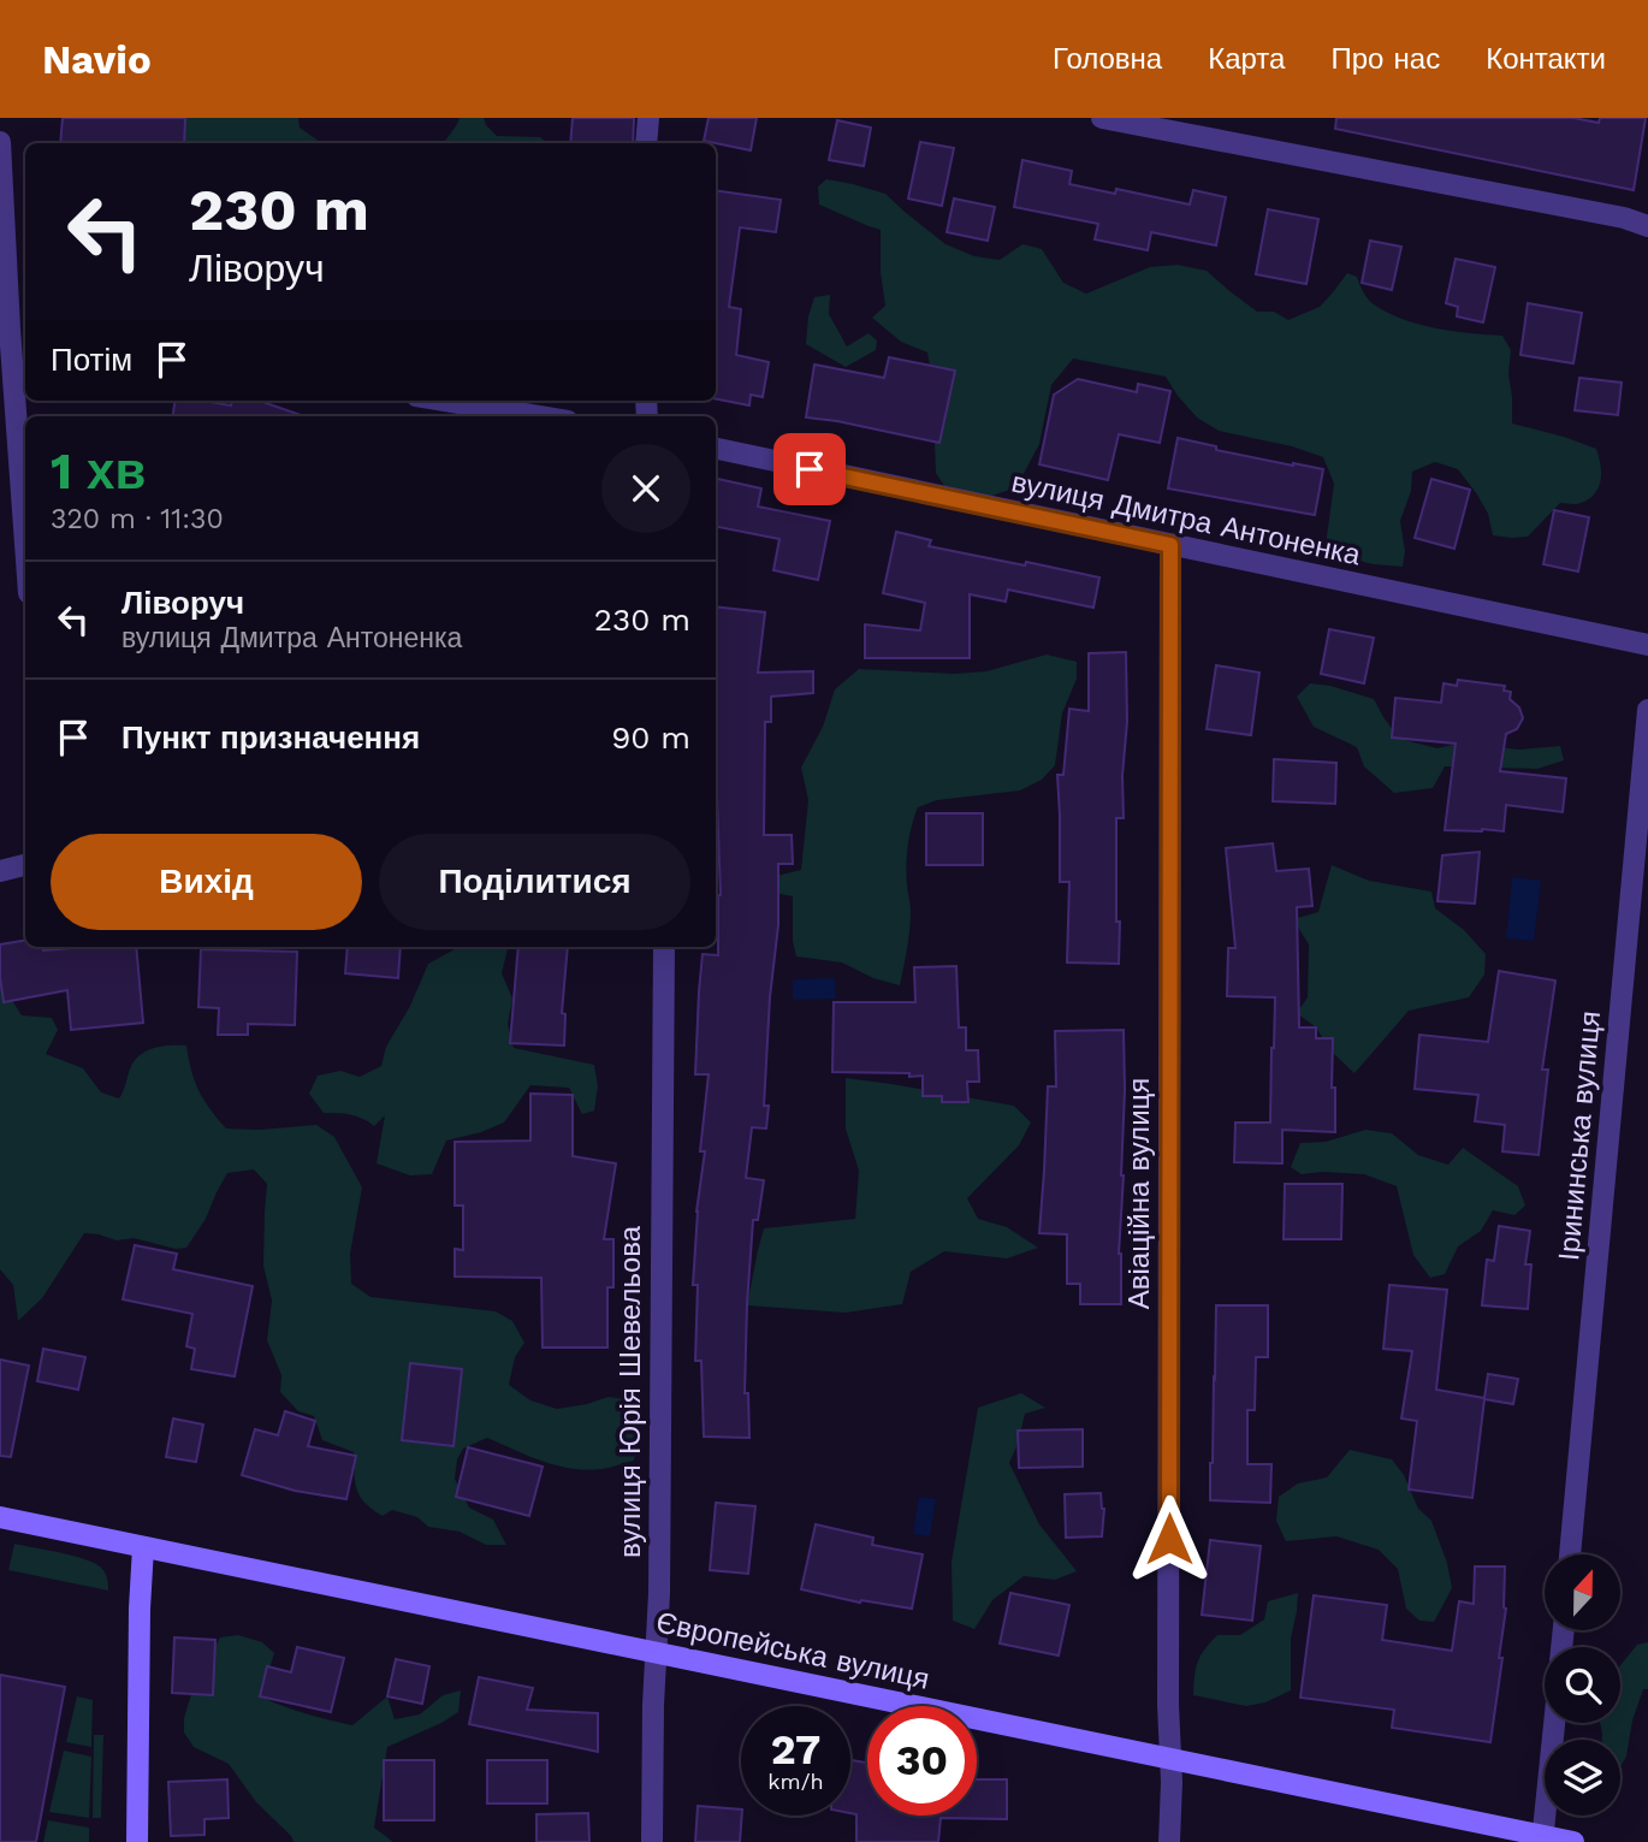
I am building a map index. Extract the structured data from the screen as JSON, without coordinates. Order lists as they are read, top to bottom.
{
  "streets": {
    "main road": ["Європейська вулиця"],
    "street": [
      "вулиця Дмитра Антоненка",
      "Ірининська вулиця",
      "Авіаційна вулиця",
      "вулиця Юрія Шевельова"
    ]
  },
  "crossings": [
    ["вулиця Дмитра Антоненка", "Авіаційна вулиця"],
    ["Авіаційна вулиця", "Європейська вулиця"],
    ["вулиця Юрія Шевельова", "Європейська вулиця"]
  ],
  "north": "top",
  "page": {
    "header": "Navio",
    "nav": [
      "Головна",
      "Карта",
      "Про нас",
      "Контакти"
    ],
    "turn": ["230 m", "Ліворуч"],
    "then": "Потім",
    "heading": ["1 хв", "320 m · 11:30"],
    "list": [
      {
        "name": "Ліворуч",
        "note": "вулиця Дмитра Антоненка",
        "value": "230 m"
      },
      {
        "name": "Пункт призначення",
        "value": "90 m"
      }
    ],
    "buttons": ["Вихід", "Поділитися"],
    "speed": "27 km/h",
    "limit": "30"
  }
}
